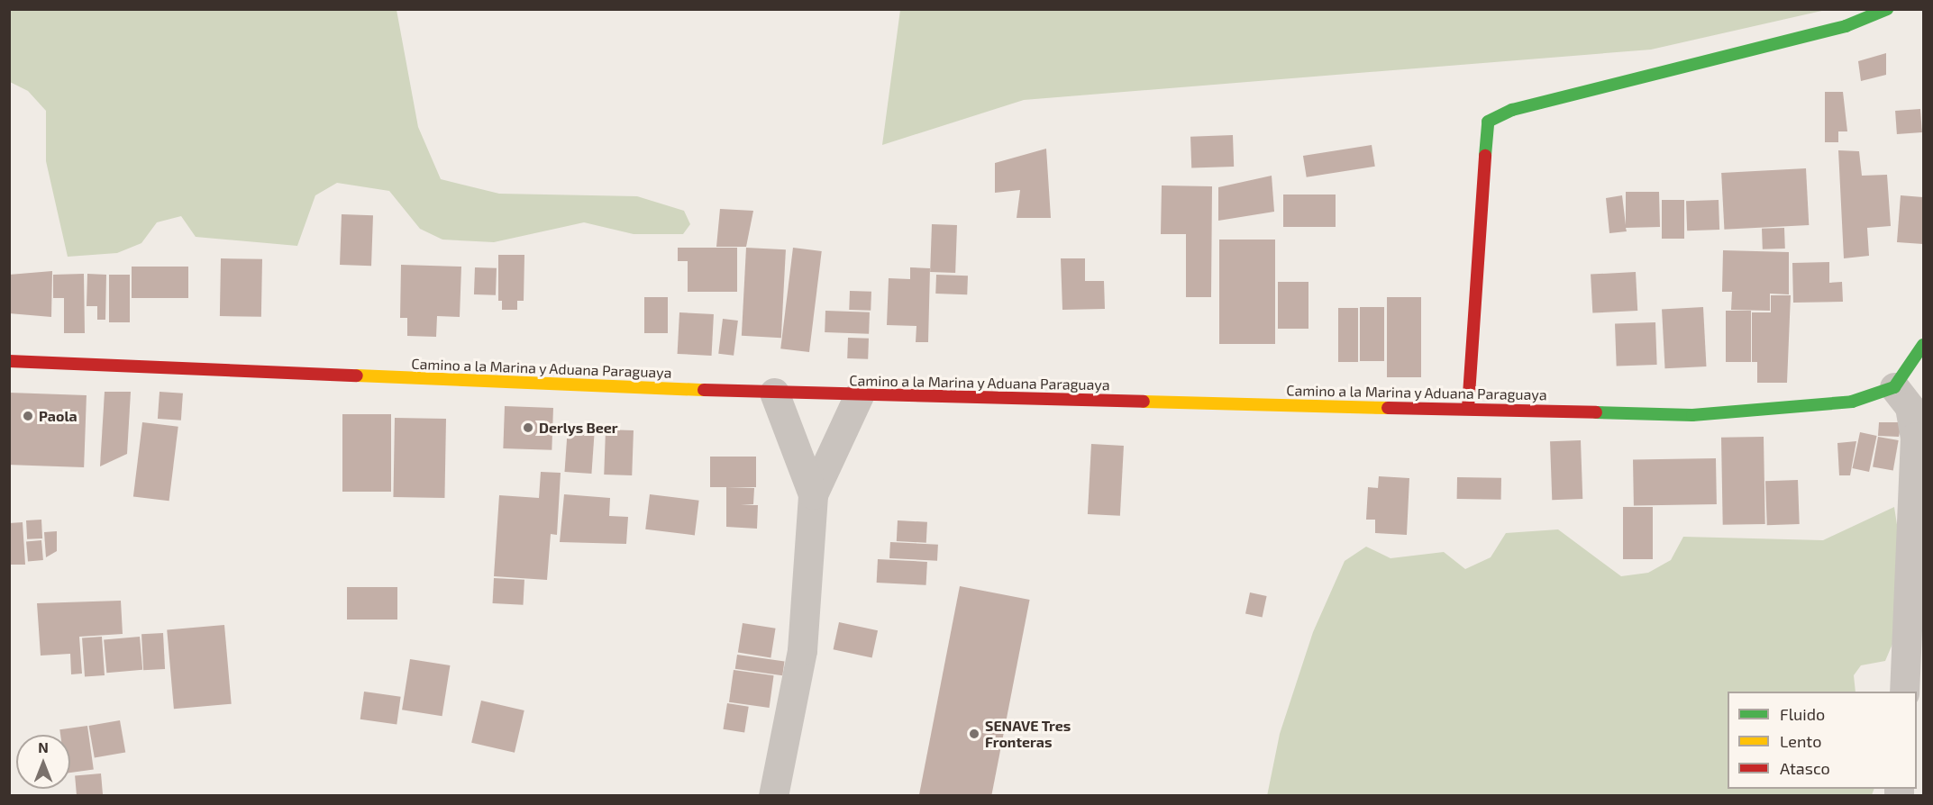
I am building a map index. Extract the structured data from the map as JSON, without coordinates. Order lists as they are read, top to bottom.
{
  "streets": {
    "street": ["Camino a la Marina y Aduana Paraguaya"]
  },
  "places": ["Paola", "Derlys Beer", "SENAVE Tres Fronteras"],
  "legend": ["Fluido", "Lento", "Atasco"],
  "north": "top"
}
